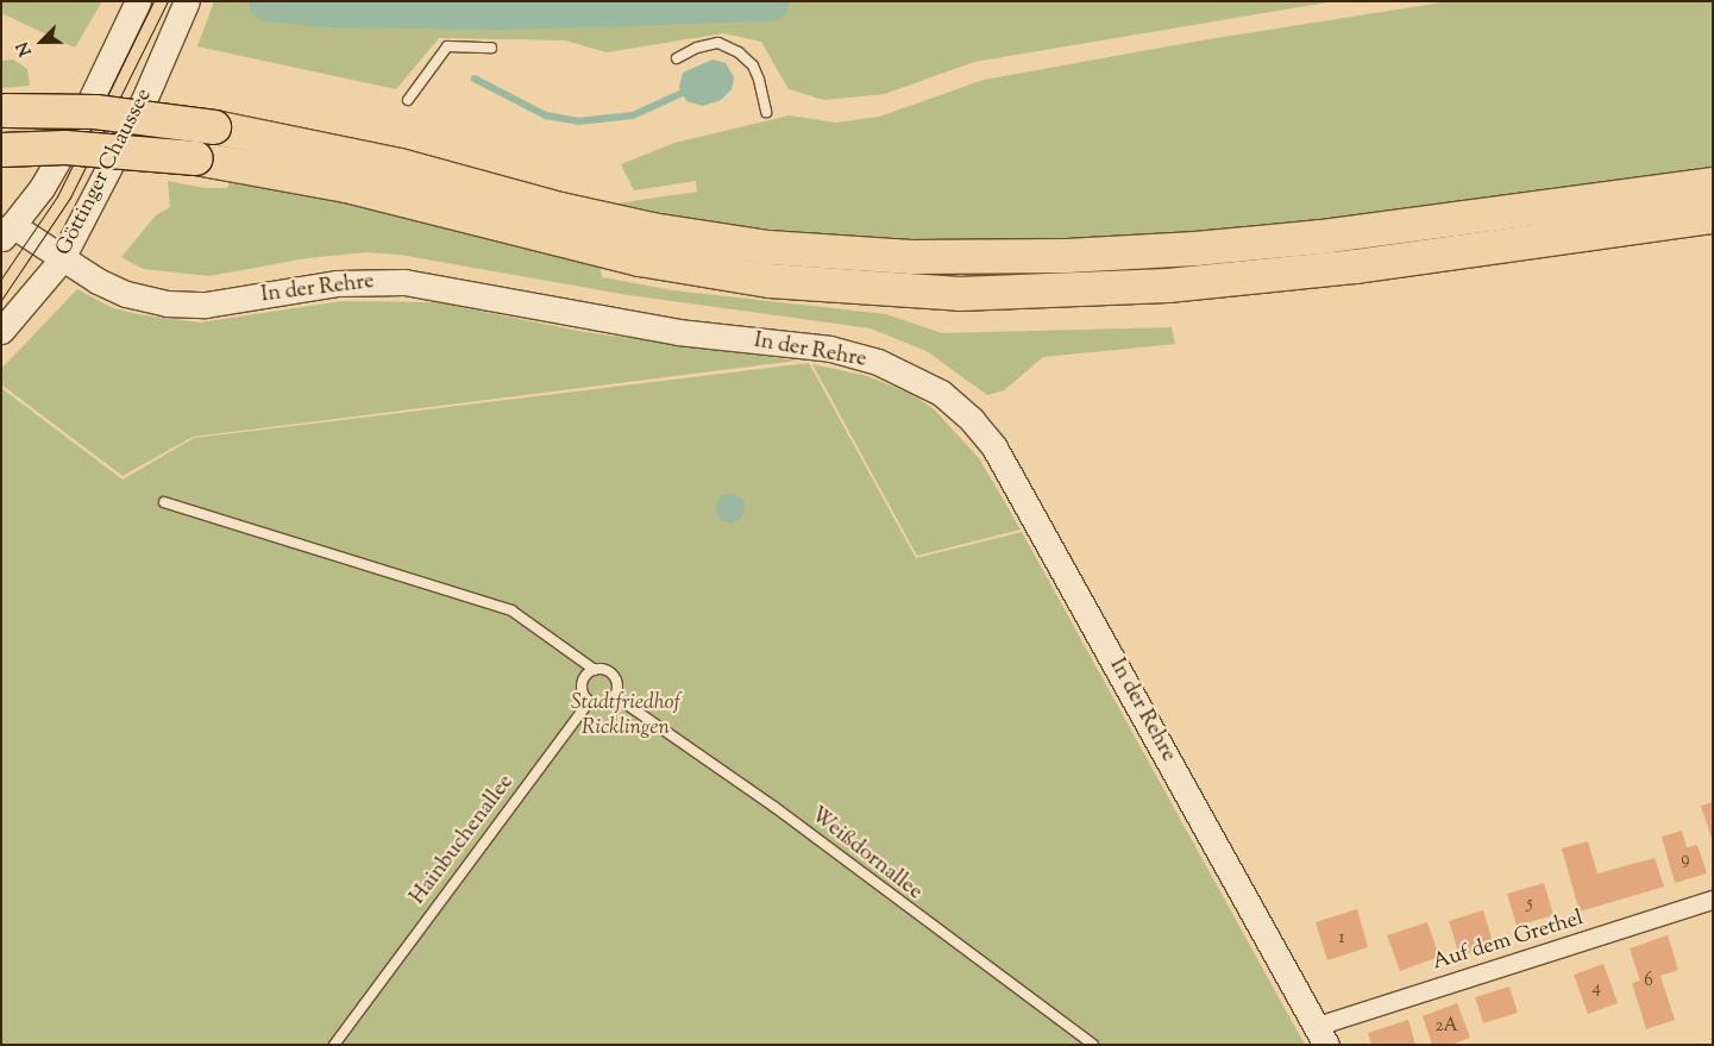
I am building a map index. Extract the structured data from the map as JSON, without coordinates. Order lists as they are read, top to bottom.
{
  "streets": {
    "street": ["Göttinger Chaussee", "In der Rehre", "Auf dem Grethel"],
    "lane": ["Hainbuchenallee", "Weißdornallee"]
  },
  "crossings": [
    ["Göttinger Chaussee", "In der Rehre"],
    ["In der Rehre", "Auf dem Grethel"],
    ["Hainbuchenallee", "Weißdornallee"]
  ],
  "parks": ["Stadtfriedhof Ricklingen"],
  "house_numbers": [
    "9",
    "5",
    "1",
    "6",
    "4",
    "2A"
  ],
  "north": "bottom left"
}
